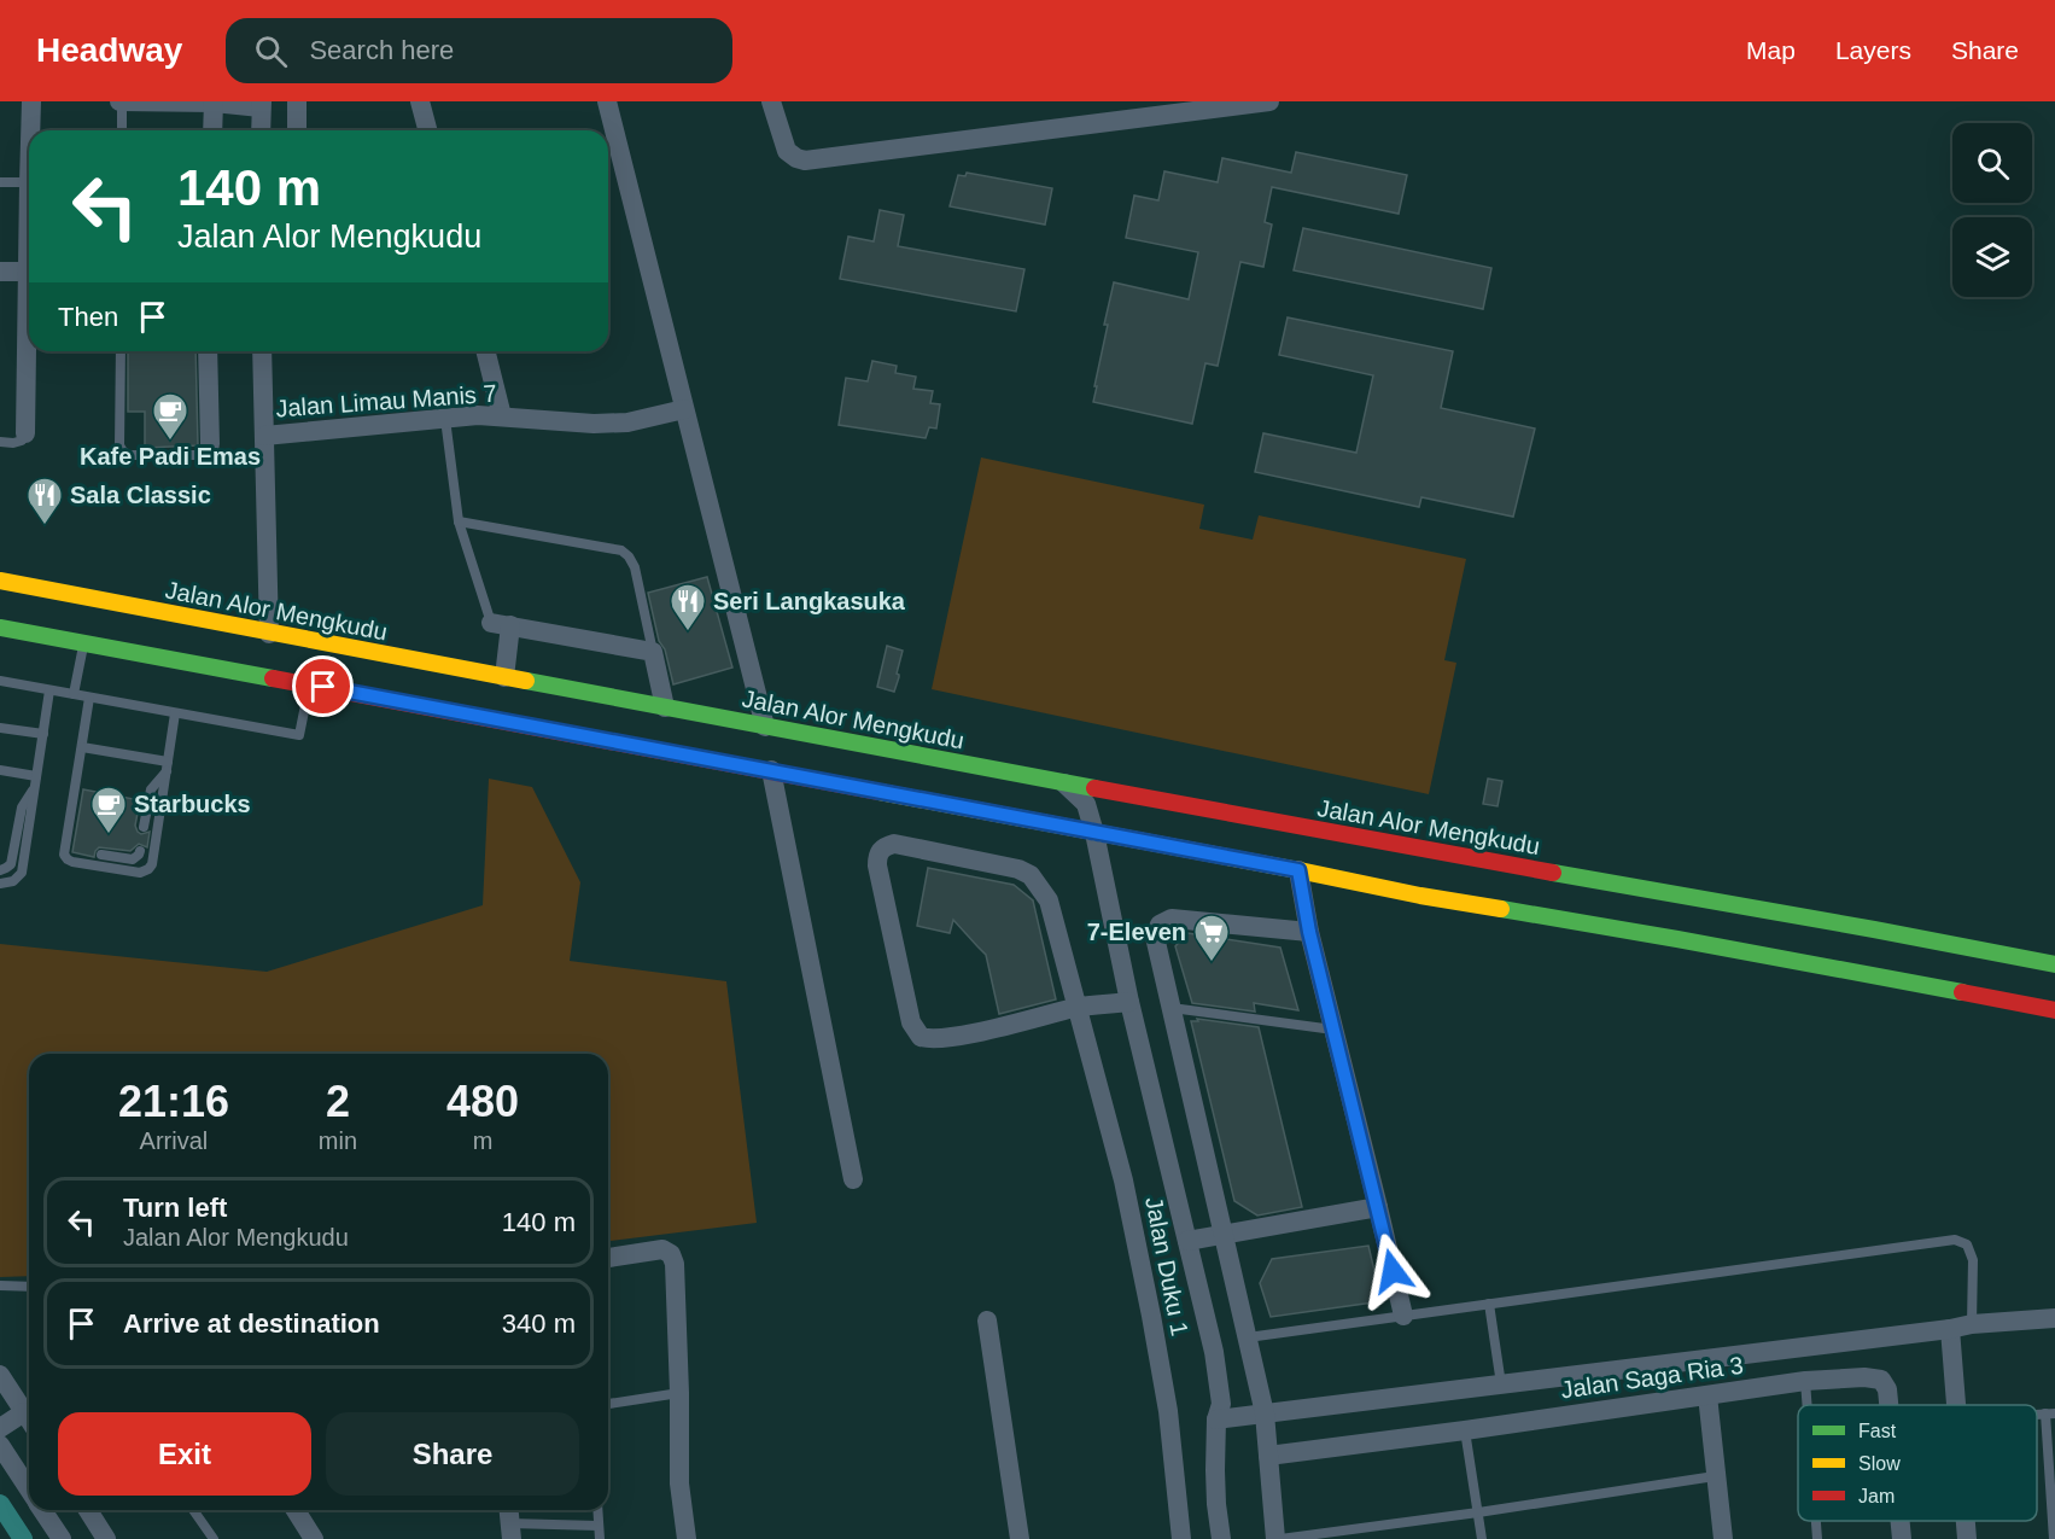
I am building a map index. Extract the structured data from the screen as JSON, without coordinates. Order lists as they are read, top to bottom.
{
  "streets": {
    "main road": ["Jalan Alor Mengkudu"],
    "street": ["Jalan Limau Manis 7", "Jalan Duku 1", "Jalan Saga Ria 3"]
  },
  "places": {
    "cafe": ["Kafe Padi Emas", "Starbucks"],
    "restaurant": ["Sala Classic", "Seri Langkasuka"],
    "supermarket": ["7-Eleven"]
  },
  "legend": ["Fast", "Slow", "Jam"],
  "page": {
    "header": "Headway",
    "search": "Search here",
    "nav": ["Map", "Layers", "Share"],
    "turn": ["140 m", "Jalan Alor Mengkudu"],
    "then": "Then",
    "eta": [
      "21:16",
      "Arrival",
      "2",
      "min",
      "480",
      "m"
    ],
    "list": [
      {
        "name": "Turn left",
        "note": "Jalan Alor Mengkudu",
        "value": "140 m"
      },
      {
        "name": "Arrive at destination",
        "value": "340 m"
      }
    ],
    "buttons": ["Exit", "Share"]
  }
}
